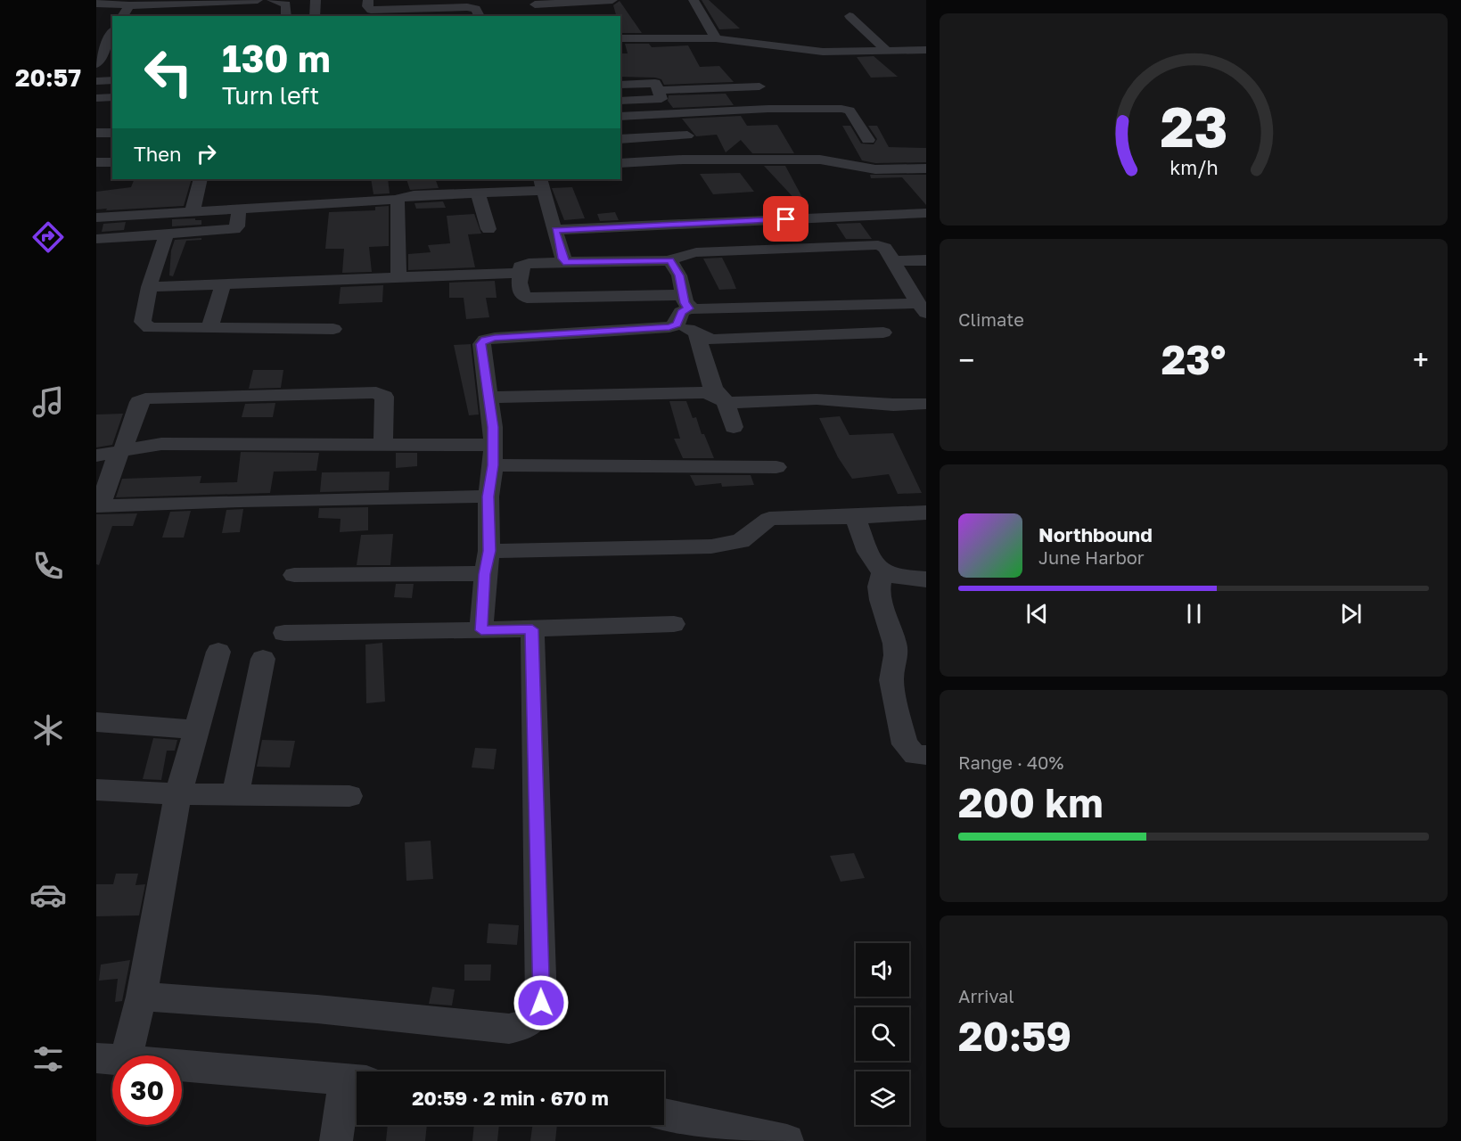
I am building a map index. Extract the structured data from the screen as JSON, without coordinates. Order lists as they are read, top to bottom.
{
  "page": {
    "tabs": "20:57",
    "turn": ["130 m", "Turn left"],
    "then": "Then",
    "tile": [
      "Climate",
      ["Range · 40%", "200 km"],
      ["Arrival", "20:59"]
    ],
    "heat": ["−", "23°", "+"],
    "song": ["Northbound", "June Harbor"],
    "limit": "30",
    "trip": "20:59 · 2 min · 670 m",
    "gauge": ["23", "km/h"]
  }
}
